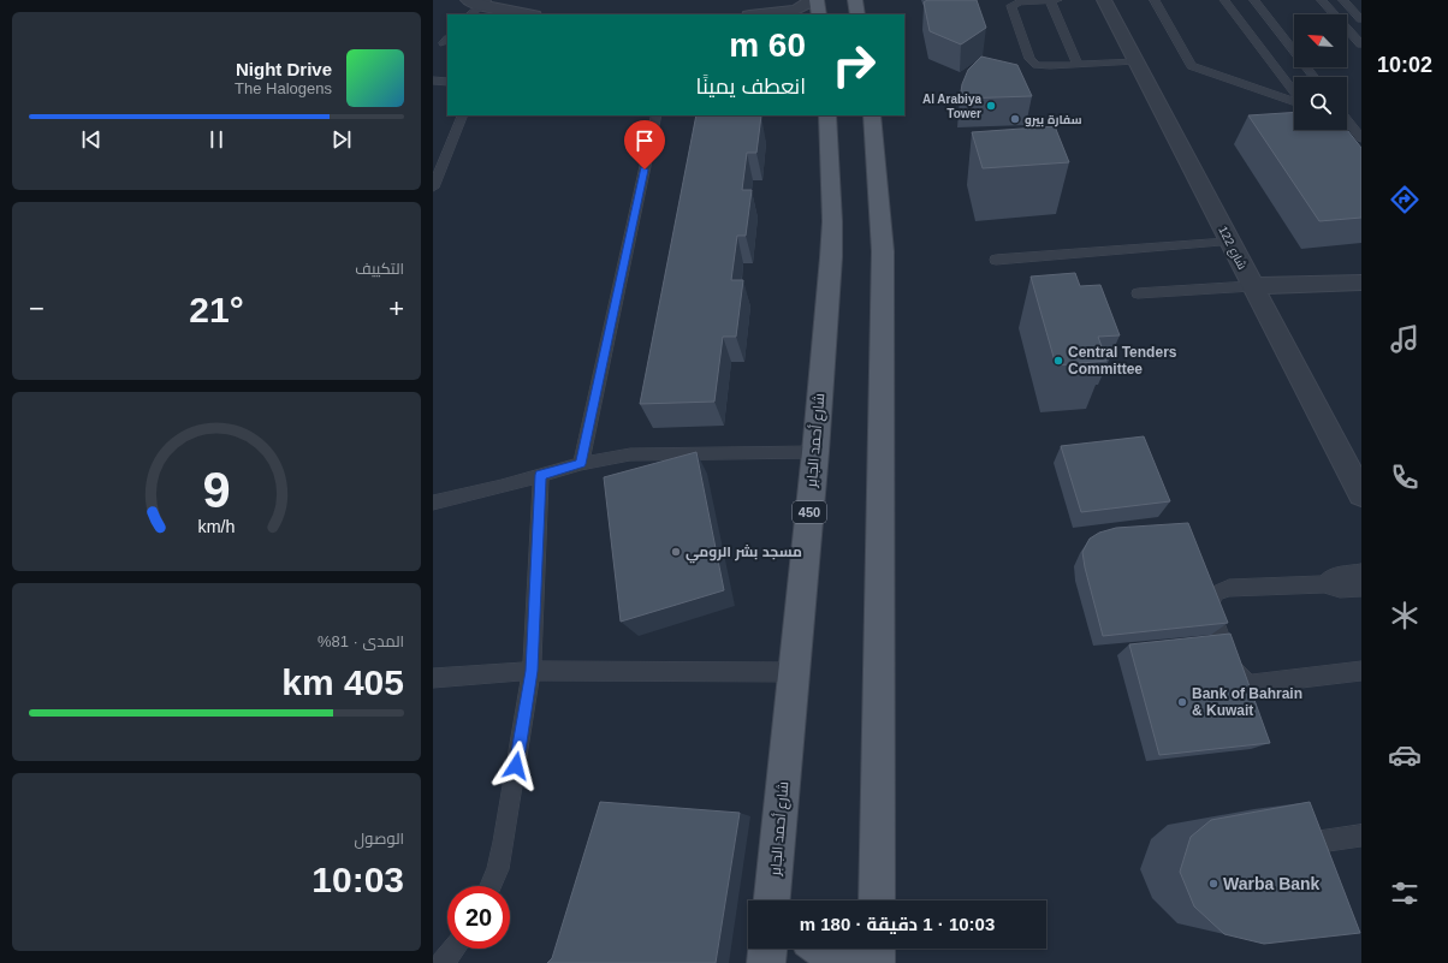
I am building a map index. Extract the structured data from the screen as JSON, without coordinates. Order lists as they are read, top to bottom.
{
  "streets": {
    "main road": ["شارع أحمد الجابر", "450"],
    "street": ["شارع 122"]
  },
  "places": [
    "Al Arabiya Tower",
    "سفارة بيرو",
    "Central Tenders Committee",
    "مسجد بشر الرومي",
    "Bank of Bahrain & Kuwait",
    "Warba Bank"
  ],
  "north": "top left",
  "page": {
    "tabs": "10:02",
    "turn": ["60 m", "انعطف يمينًا"],
    "song": ["Night Drive", "The Halogens"],
    "tile": [
      "التكييف",
      ["المدى · 81%", "405 km"],
      ["الوصول", "10:03"]
    ],
    "heat": ["−", "21°", "+"],
    "limit": "20",
    "trip": "10:03 · 1 دقيقة · 180 m",
    "gauge": ["9", "km/h"]
  }
}
